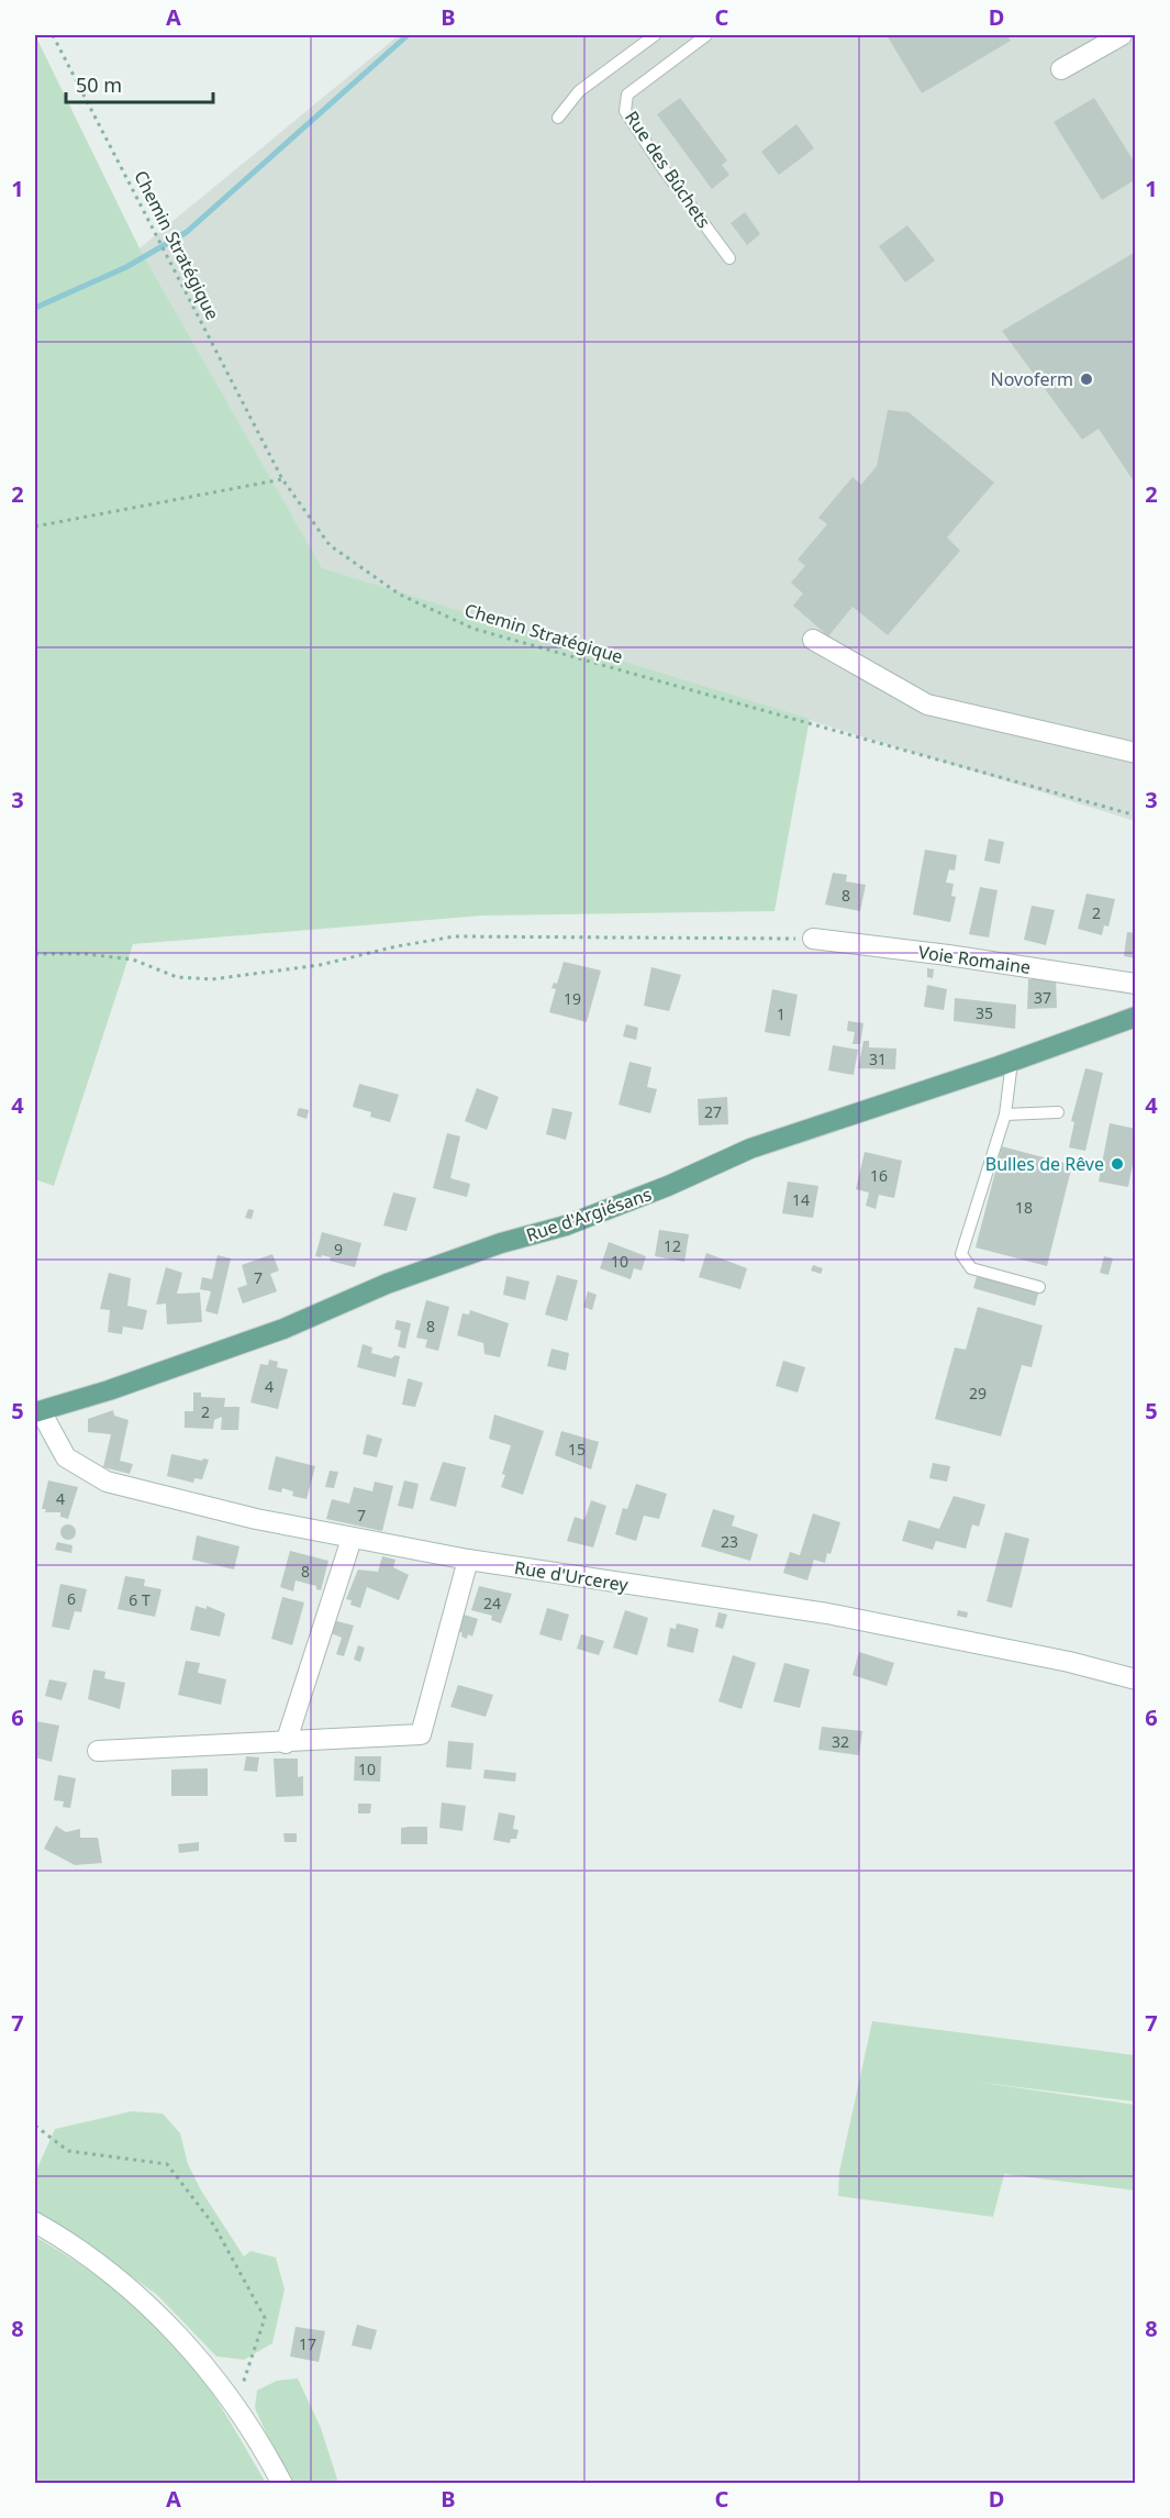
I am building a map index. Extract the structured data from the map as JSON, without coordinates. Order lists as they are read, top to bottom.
{
  "streets": {
    "main road": ["Rue d'Argiésans"],
    "street": ["Voie Romaine", "Rue d'Urcerey"],
    "lane": ["Rue des Bûchets"],
    "path": ["Chemin Stratégique"]
  },
  "crossings": [
    ["Rue d'Argiésans", "Rue d'Urcerey"]
  ],
  "places": ["Novoferm", "Bulles de Rêve"],
  "house_numbers": [
    "8",
    "2",
    "37",
    "19",
    "35",
    "1",
    "31",
    "27",
    "16",
    "14",
    "18",
    "12",
    "9",
    "10",
    "7",
    "8",
    "4",
    "29",
    "2",
    "15",
    "4",
    "7",
    "23",
    "8",
    "6",
    "6 T",
    "24",
    "32",
    "10",
    "17"
  ],
  "scale_bar": "50 m",
  "grid": {
    "columns": [
      "A",
      "B",
      "C",
      "D"
    ],
    "rows": [
      "1",
      "2",
      "3",
      "4",
      "5",
      "6",
      "7",
      "8"
    ]
  }
}
